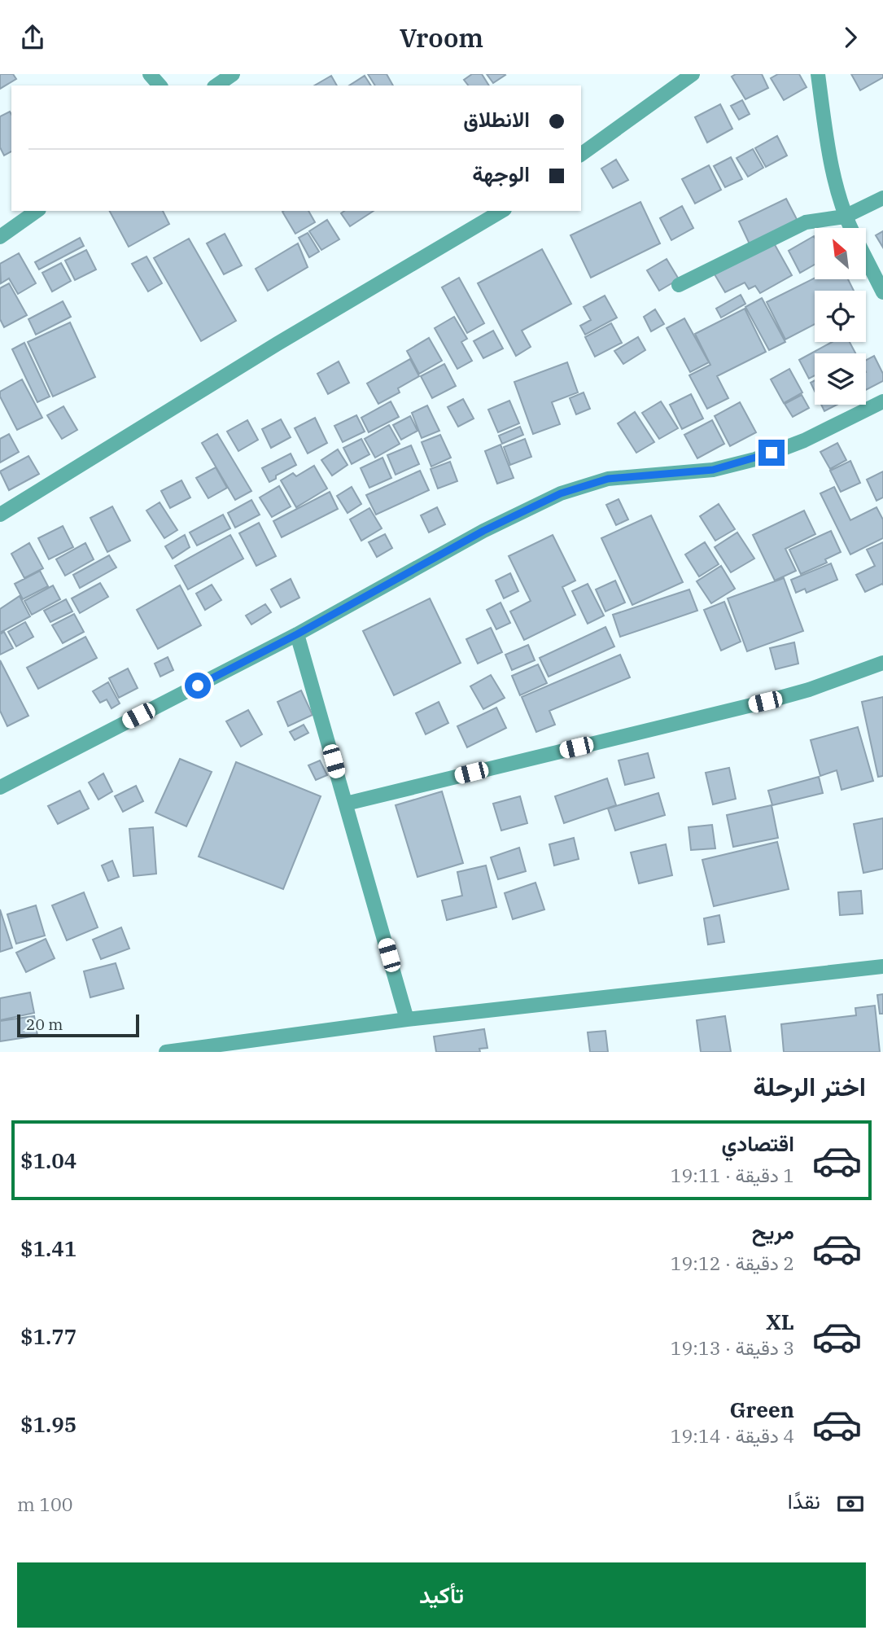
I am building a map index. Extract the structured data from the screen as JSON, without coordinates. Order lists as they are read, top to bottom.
{
  "scale_bar": "20 m",
  "north": "top left",
  "page": {
    "header": "Vroom",
    "banner": ["الانطلاق", "الوجهة"],
    "scale": "20 m",
    "heading": "اختر الرحلة",
    "list": [
      {
        "name": "اقتصادي",
        "note": "1 دقيقة · 19:11",
        "value": "$1.04"
      },
      {
        "name": "مريح",
        "note": "2 دقيقة · 19:12",
        "value": "$1.41"
      },
      {
        "name": "XL",
        "note": "3 دقيقة · 19:13",
        "value": "$1.77"
      },
      {
        "name": "Green",
        "note": "4 دقيقة · 19:14",
        "value": "$1.95"
      }
    ],
    "pay": ["نقدًا", "100 m"],
    "buttons": "تأكيد"
  }
}
